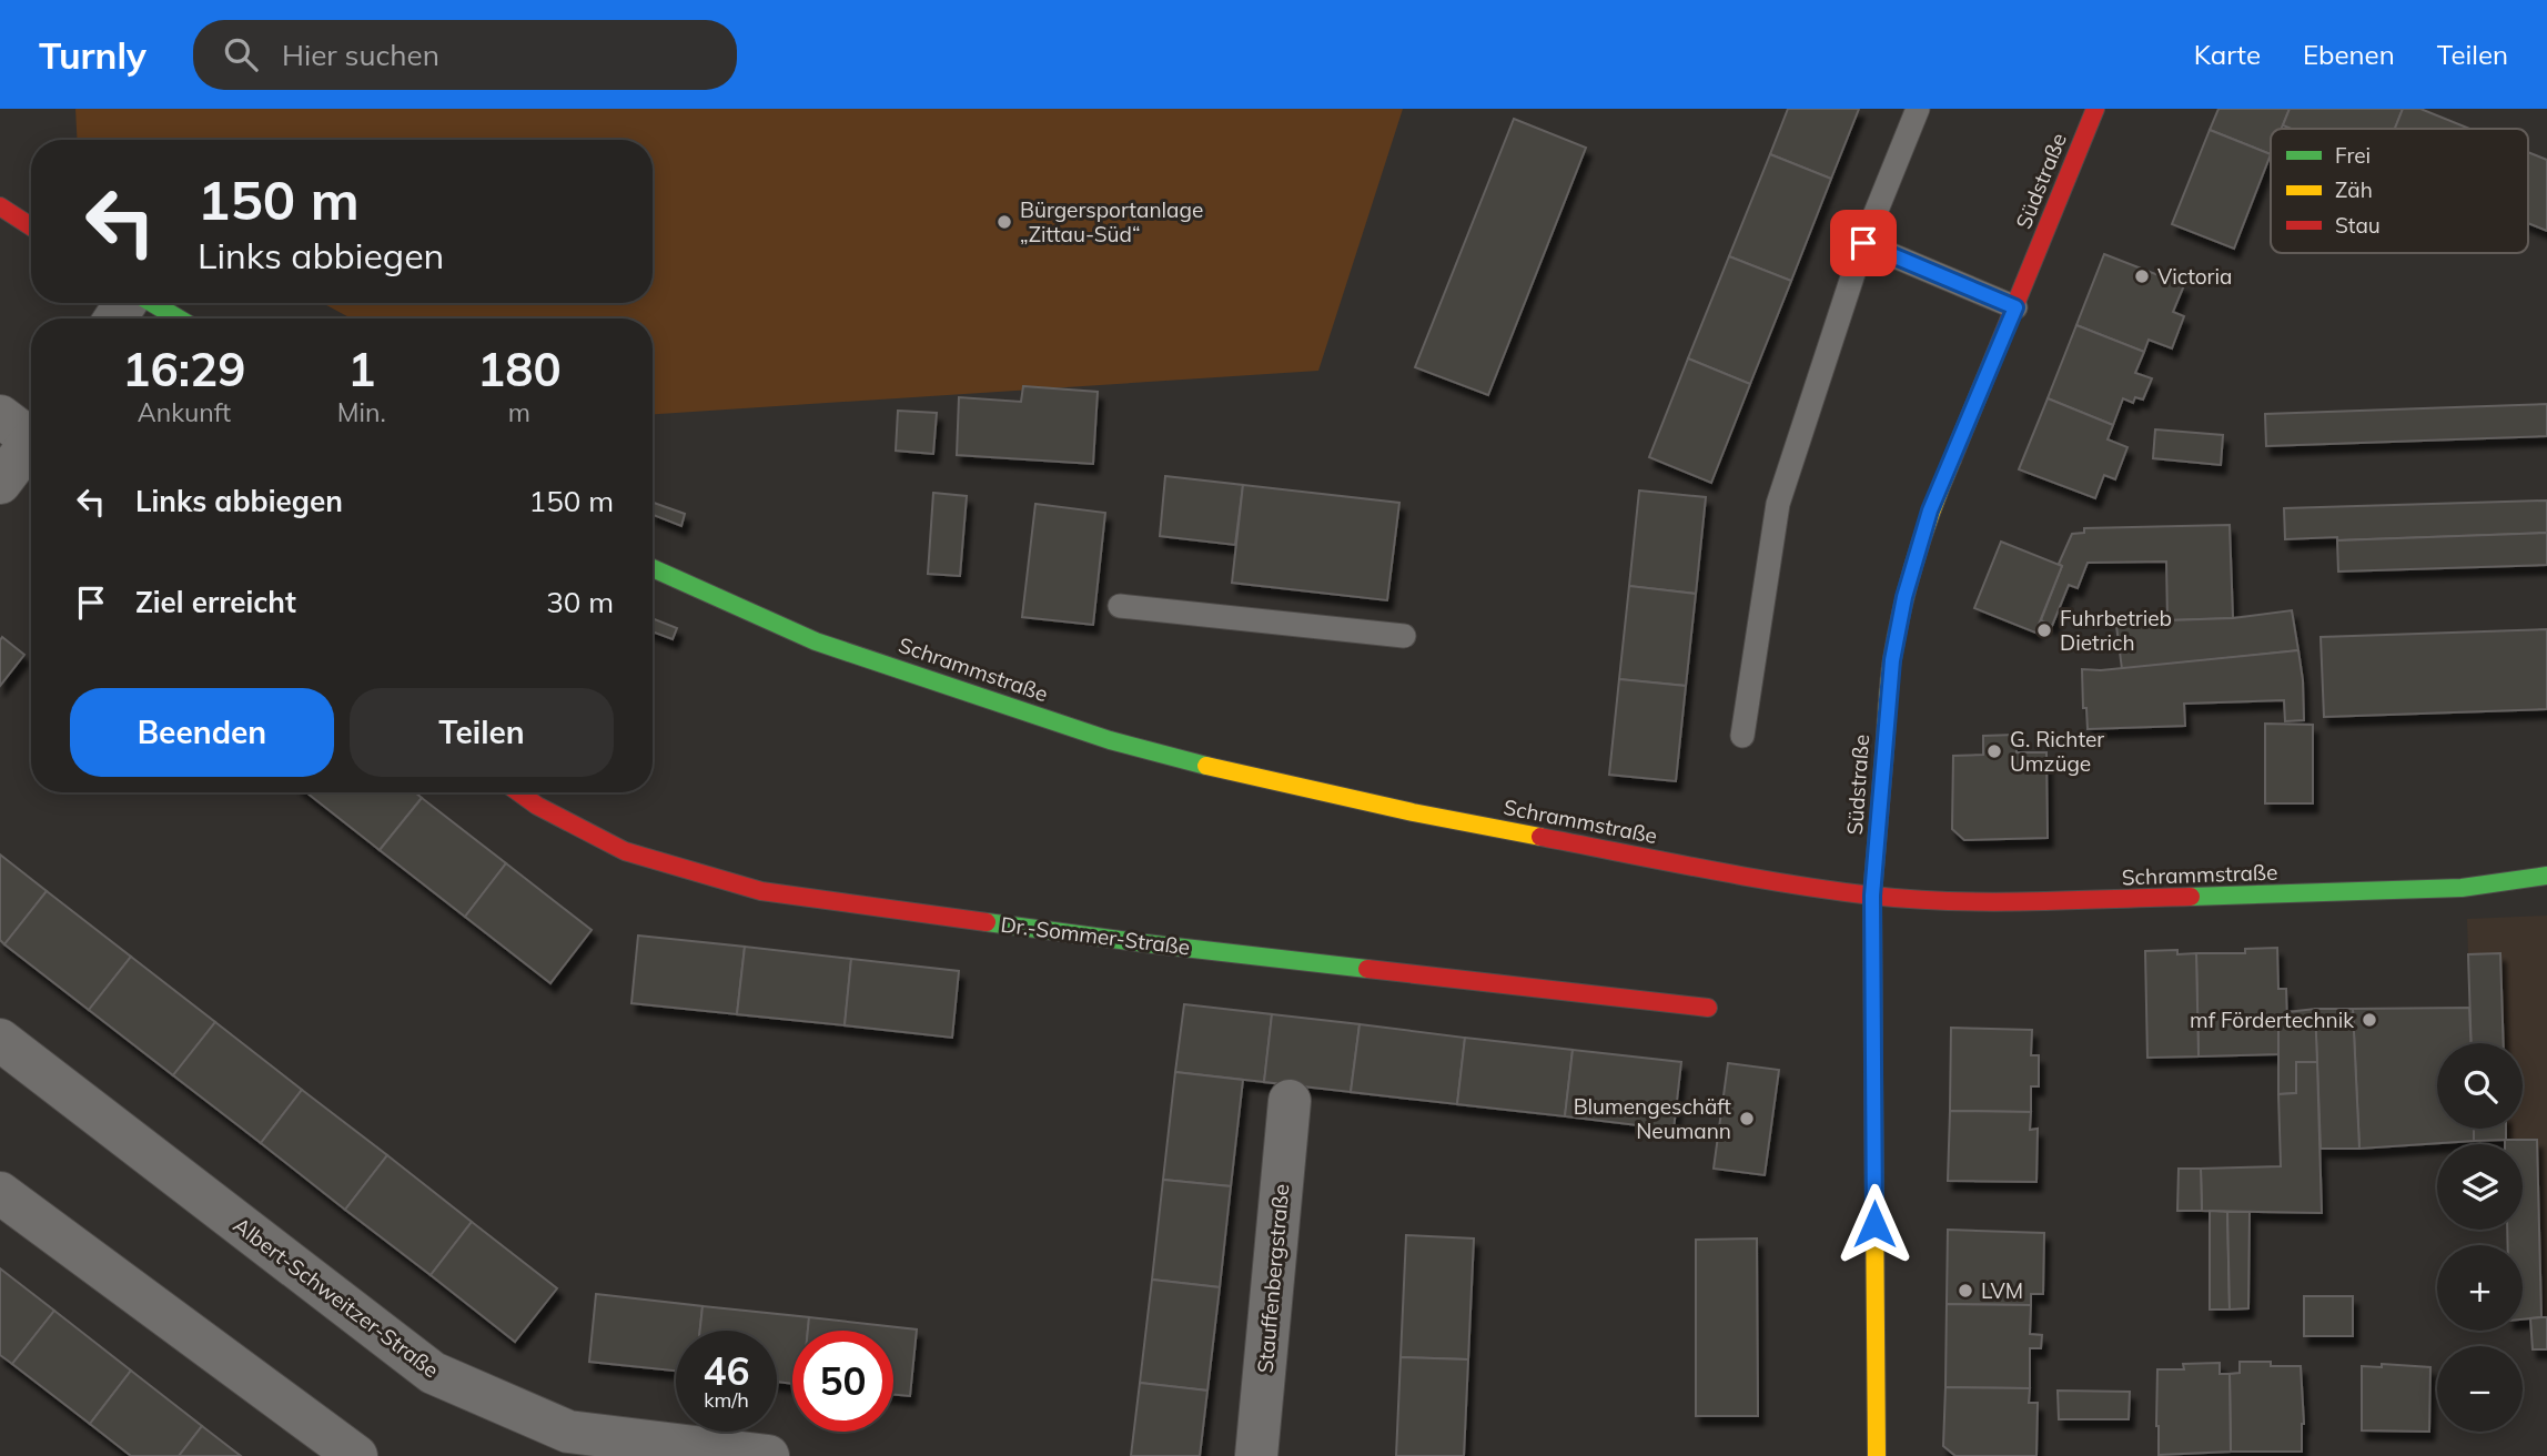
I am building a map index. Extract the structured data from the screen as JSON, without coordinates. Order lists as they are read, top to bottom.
{
  "streets": {
    "main road": ["Südstraße", "Schrammstraße", "Dr.-Sommer-Straße"],
    "street": ["Stauffenbergstraße", "Albert-Schweitzer-Straße"]
  },
  "crossings": [
    ["Südstraße", "Schrammstraße"]
  ],
  "places": [
    "Bürgersportanlage „Zittau-Süd“",
    "Victoria",
    "Fuhrbetrieb Dietrich",
    "G. Richter Umzüge",
    "mf Fördertechnik",
    "Blumengeschäft Neumann",
    "LVM"
  ],
  "legend": ["Frei", "Zäh", "Stau"],
  "page": {
    "header": "Turnly",
    "search": "Hier suchen",
    "nav": ["Karte", "Ebenen", "Teilen"],
    "turn": ["150 m", "Links abbiegen"],
    "eta": [
      "16:29",
      "Ankunft",
      "1",
      "Min.",
      "180",
      "m"
    ],
    "list": [
      {
        "name": "Links abbiegen",
        "value": "150 m"
      },
      {
        "name": "Ziel erreicht",
        "value": "30 m"
      }
    ],
    "buttons": ["Beenden", "Teilen"],
    "map_buttons": ["+", "−"],
    "speed": "46 km/h",
    "limit": "50"
  }
}
